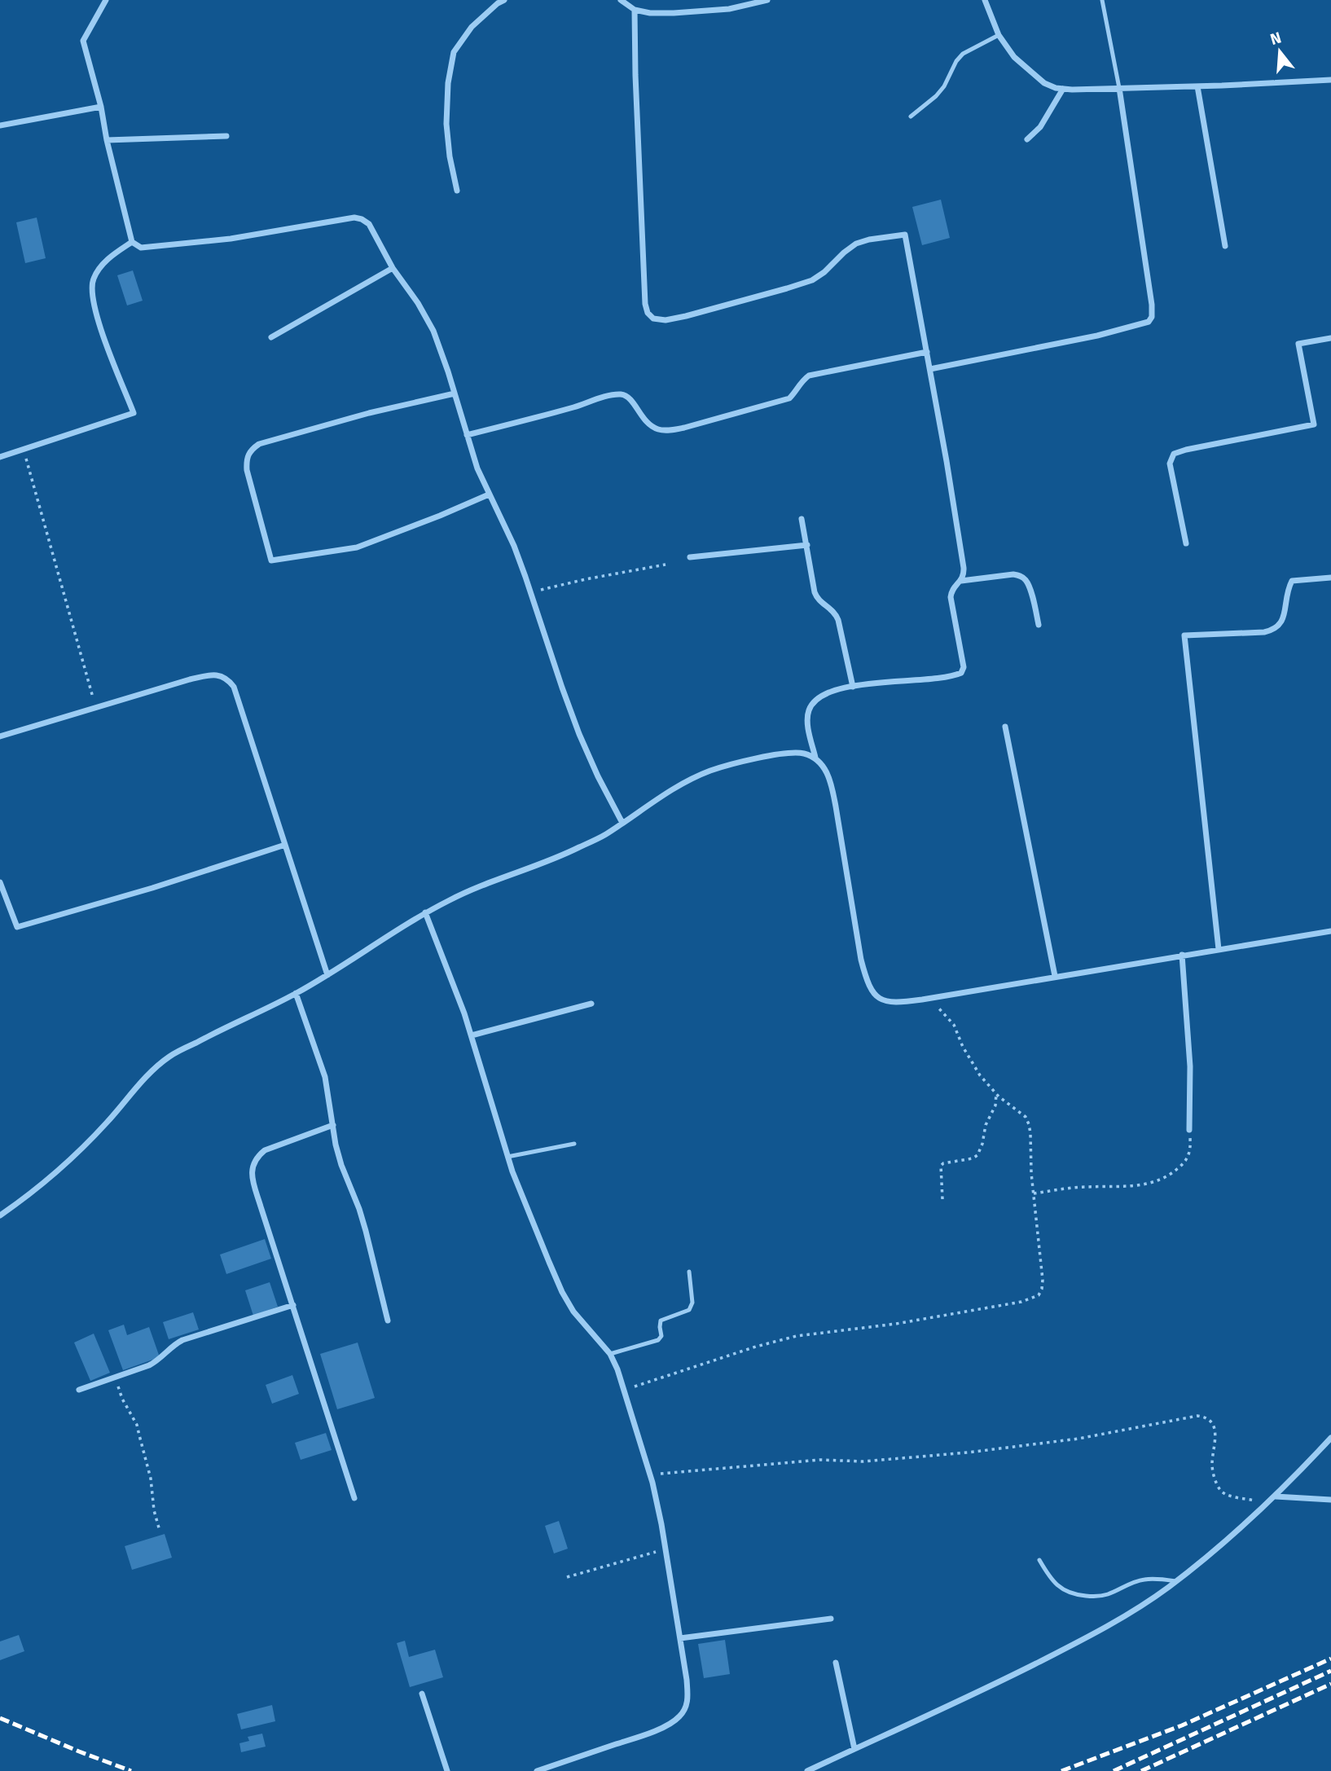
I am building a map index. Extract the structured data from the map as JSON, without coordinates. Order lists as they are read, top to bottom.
{
  "north": "top"
}
